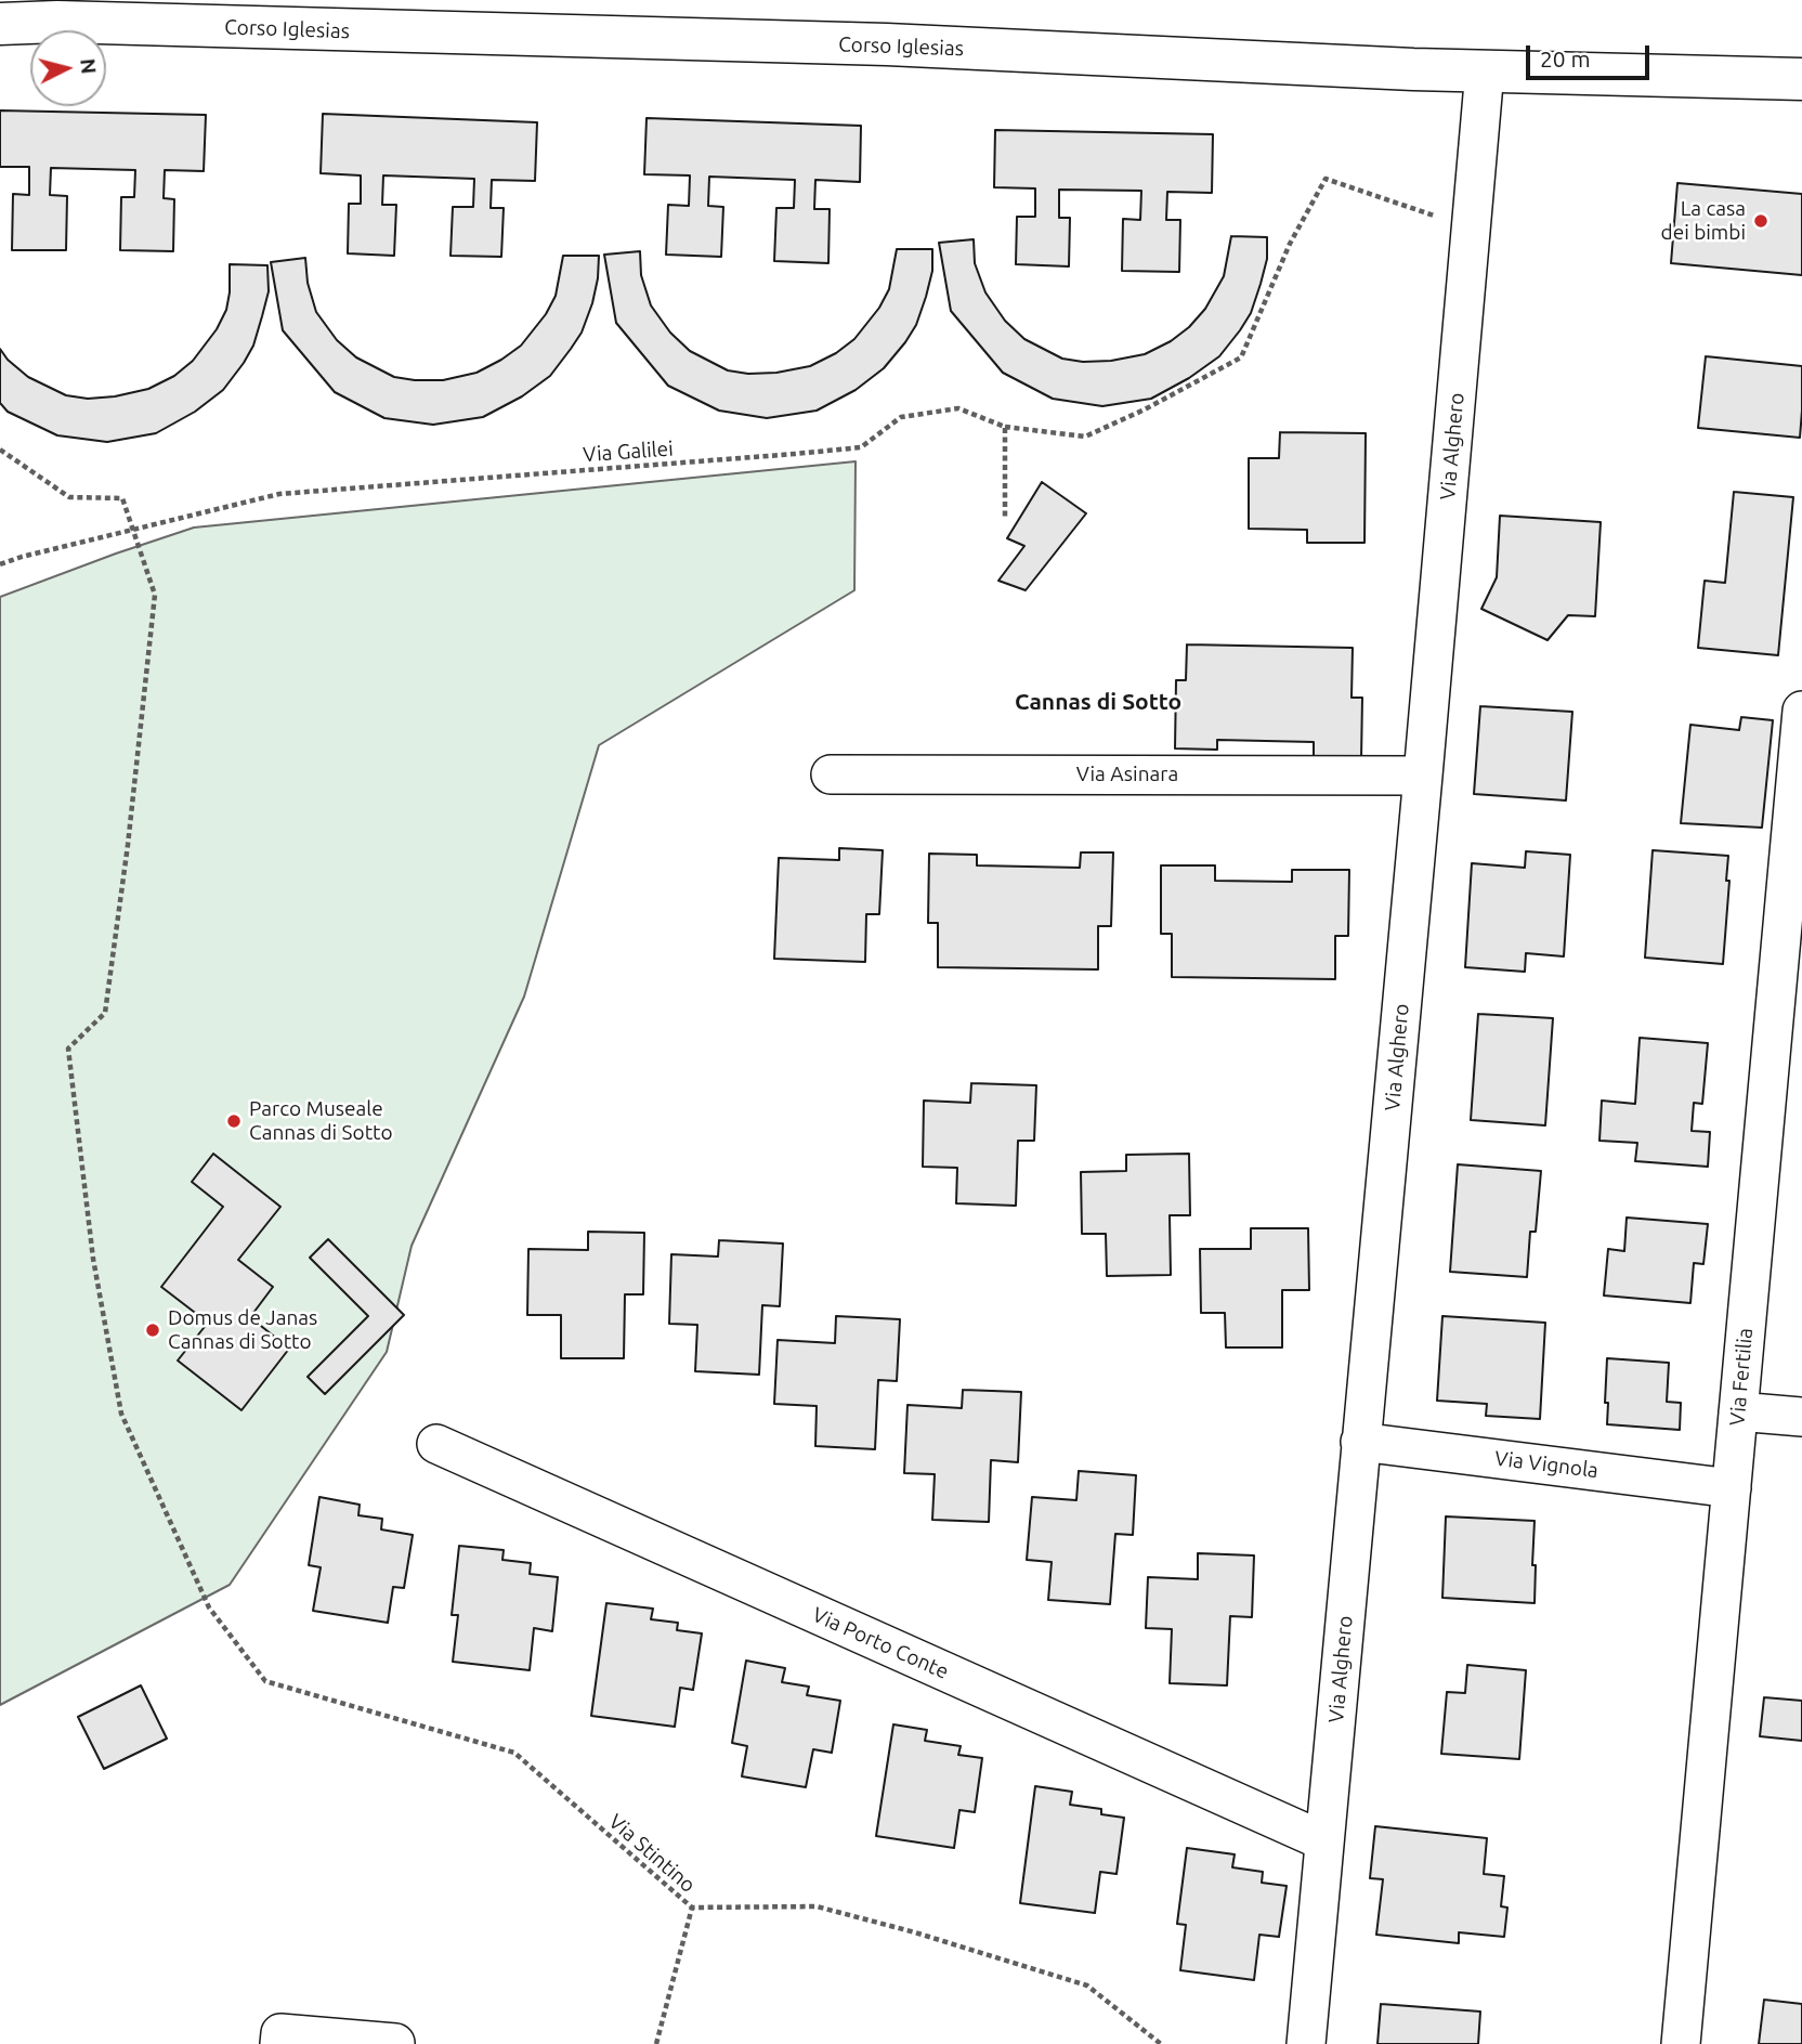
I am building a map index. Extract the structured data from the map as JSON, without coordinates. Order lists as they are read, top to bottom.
{
  "streets": {
    "street": [
      "Corso Iglesias",
      "Via Alghero",
      "Via Asinara",
      "Via Fertilia",
      "Via Vignola",
      "Via Porto Conte"
    ],
    "path": ["Via Galilei", "Via Stintino"]
  },
  "crossings": [
    ["Corso Iglesias", "Via Alghero"],
    ["Via Alghero", "Via Galilei"],
    ["Via Alghero", "Via Asinara"],
    ["Via Alghero", "Via Vignola"],
    ["Via Alghero", "Via Porto Conte"],
    ["Via Galilei", "Via Stintino"],
    ["Via Fertilia", "Via Vignola"]
  ],
  "districts": ["Cannas di Sotto"],
  "places": ["La casa dei bimbi", "Parco Museale Cannas di Sotto", "Domus de Janas Cannas di Sotto"],
  "scale_bar": "20 m",
  "north": "right"
}
